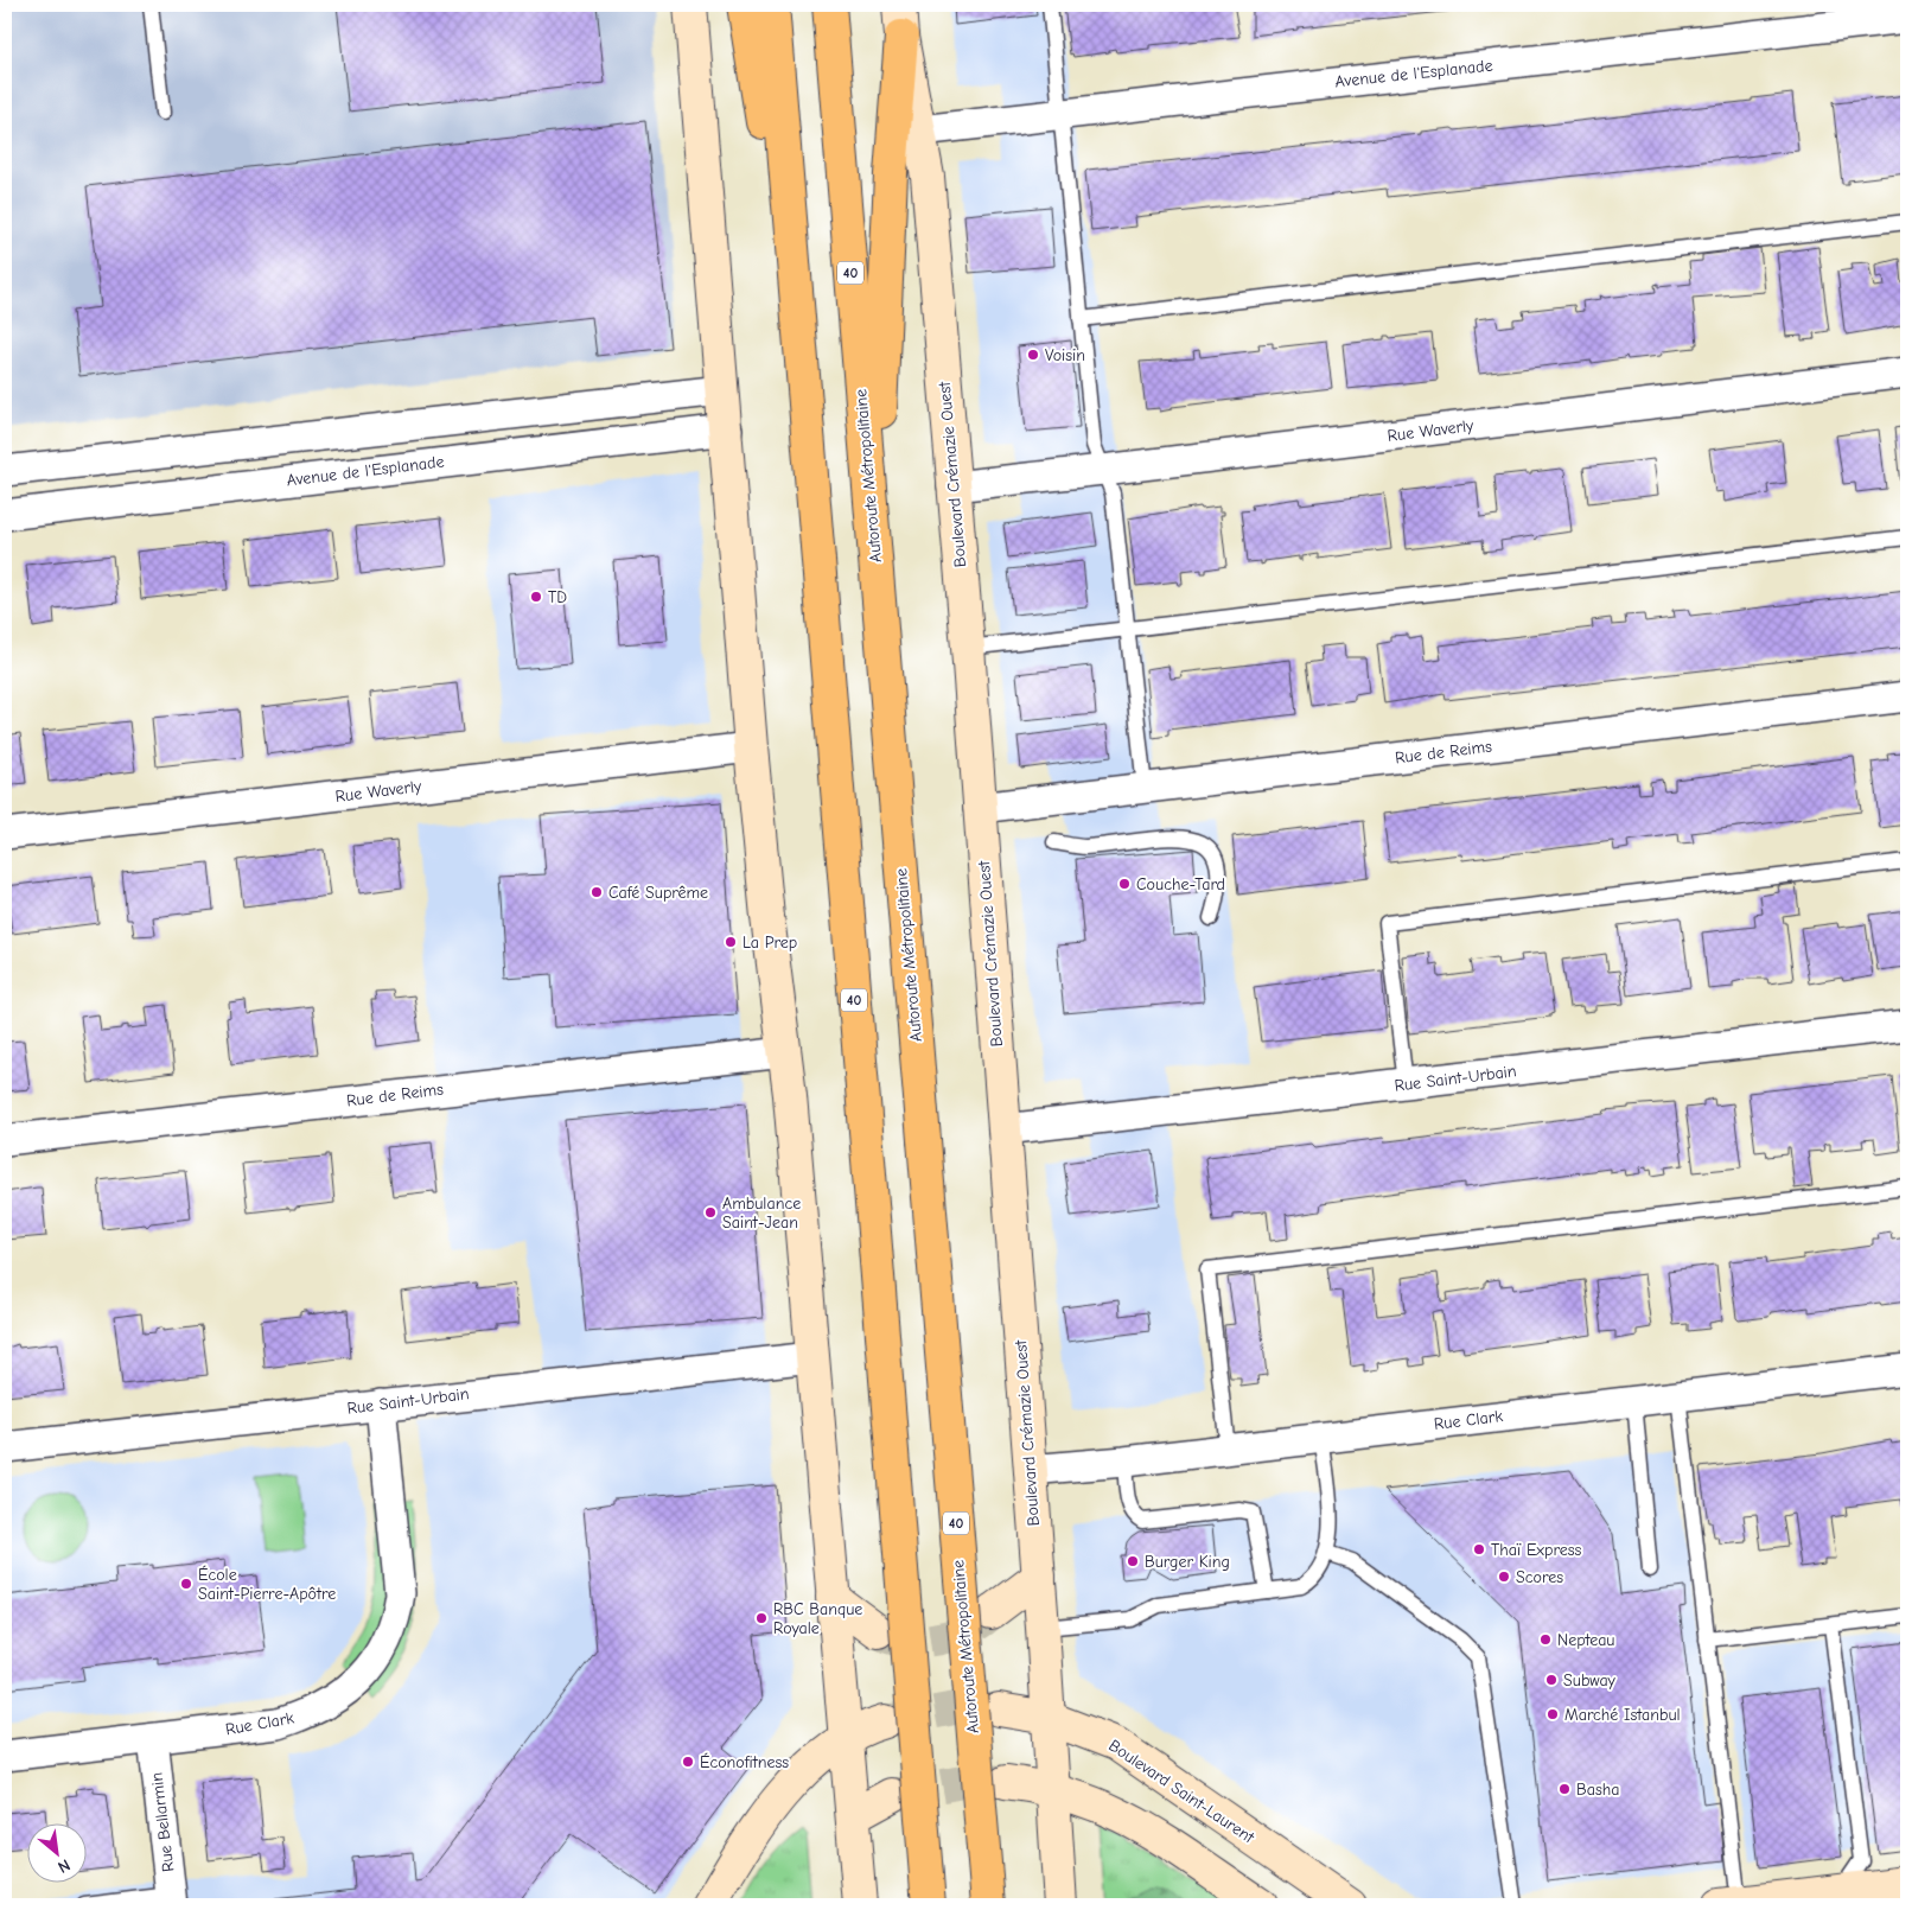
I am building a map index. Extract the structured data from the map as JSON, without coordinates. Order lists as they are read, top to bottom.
{
  "streets": {
    "highway": ["40", "Autoroute Métropolitaine"],
    "main road": ["Boulevard Crémazie Ouest", "Boulevard Saint-Laurent"],
    "street": [
      "Avenue de l'Esplanade",
      "Rue Waverly",
      "Rue de Reims",
      "Rue Saint-Urbain",
      "Rue Clark",
      "Rue Bellarmin"
    ]
  },
  "crossings": [
    ["Avenue de l'Esplanade", "Boulevard Crémazie Ouest"],
    ["Rue Waverly", "Boulevard Crémazie Ouest"],
    ["Boulevard Crémazie Ouest", "Rue de Reims"],
    ["Boulevard Crémazie Ouest", "Rue Saint-Urbain"],
    ["Boulevard Crémazie Ouest", "Rue Clark"],
    ["Boulevard Crémazie Ouest", "Boulevard Saint-Laurent"],
    ["Rue Saint-Urbain", "Rue Clark"],
    ["Rue Clark", "Rue Bellarmin"]
  ],
  "places": [
    "Voisin",
    "TD",
    "Couche-Tard",
    "Café Suprême",
    "La Prep",
    "Ambulance Saint-Jean",
    "Thaï Express",
    "Burger King",
    "Scores",
    "École Saint-Pierre-Apôtre",
    "RBC Banque Royale",
    "Nepteau",
    "Subway",
    "Marché Istanbul",
    "Éconofitness",
    "Basha"
  ],
  "north": "bottom right"
}
